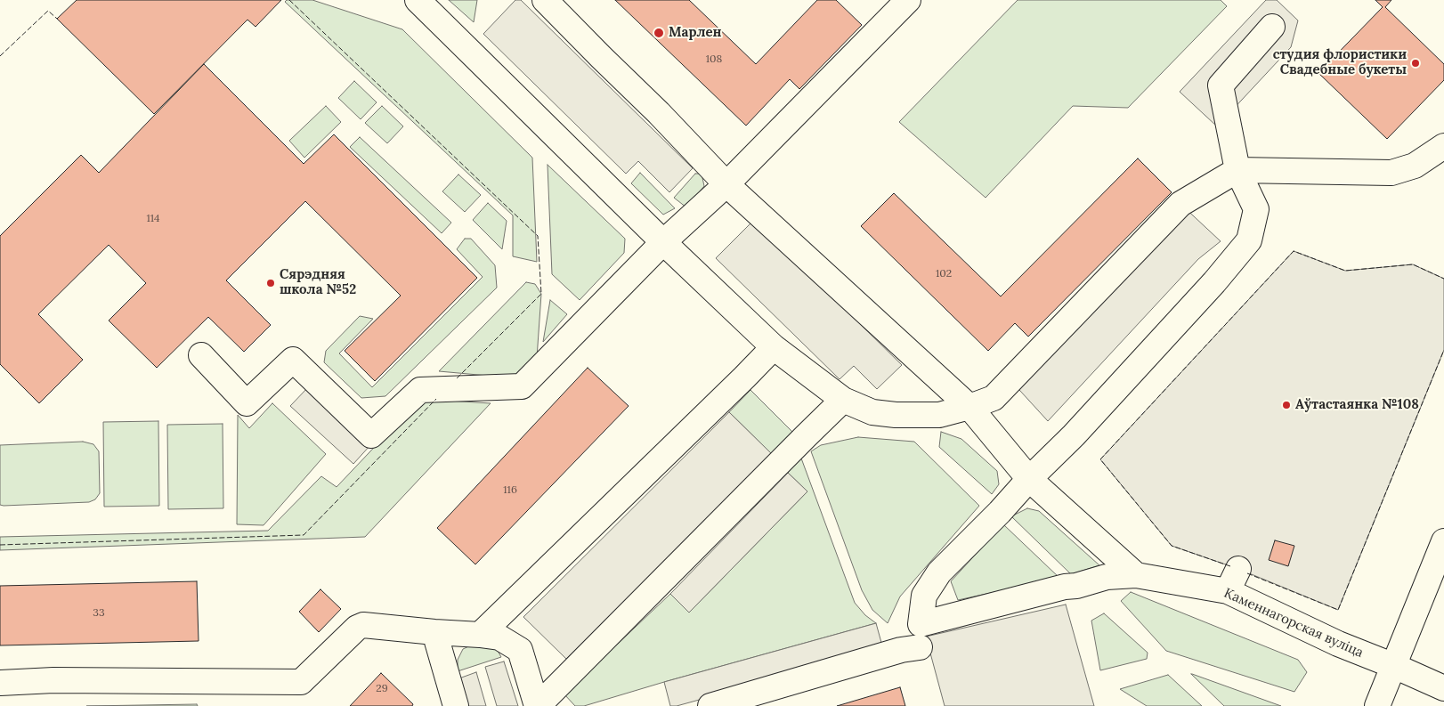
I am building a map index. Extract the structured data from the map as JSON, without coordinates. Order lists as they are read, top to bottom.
{
  "streets": {
    "main road": ["Каменнагорская вуліца"]
  },
  "places": [
    "Марлен",
    "студия флористики Свадебные букеты",
    "Сярэдняя школа №52",
    "Аўтастаянка №108"
  ],
  "house_numbers": [
    "108",
    "114",
    "102",
    "116",
    "33",
    "29"
  ]
}
